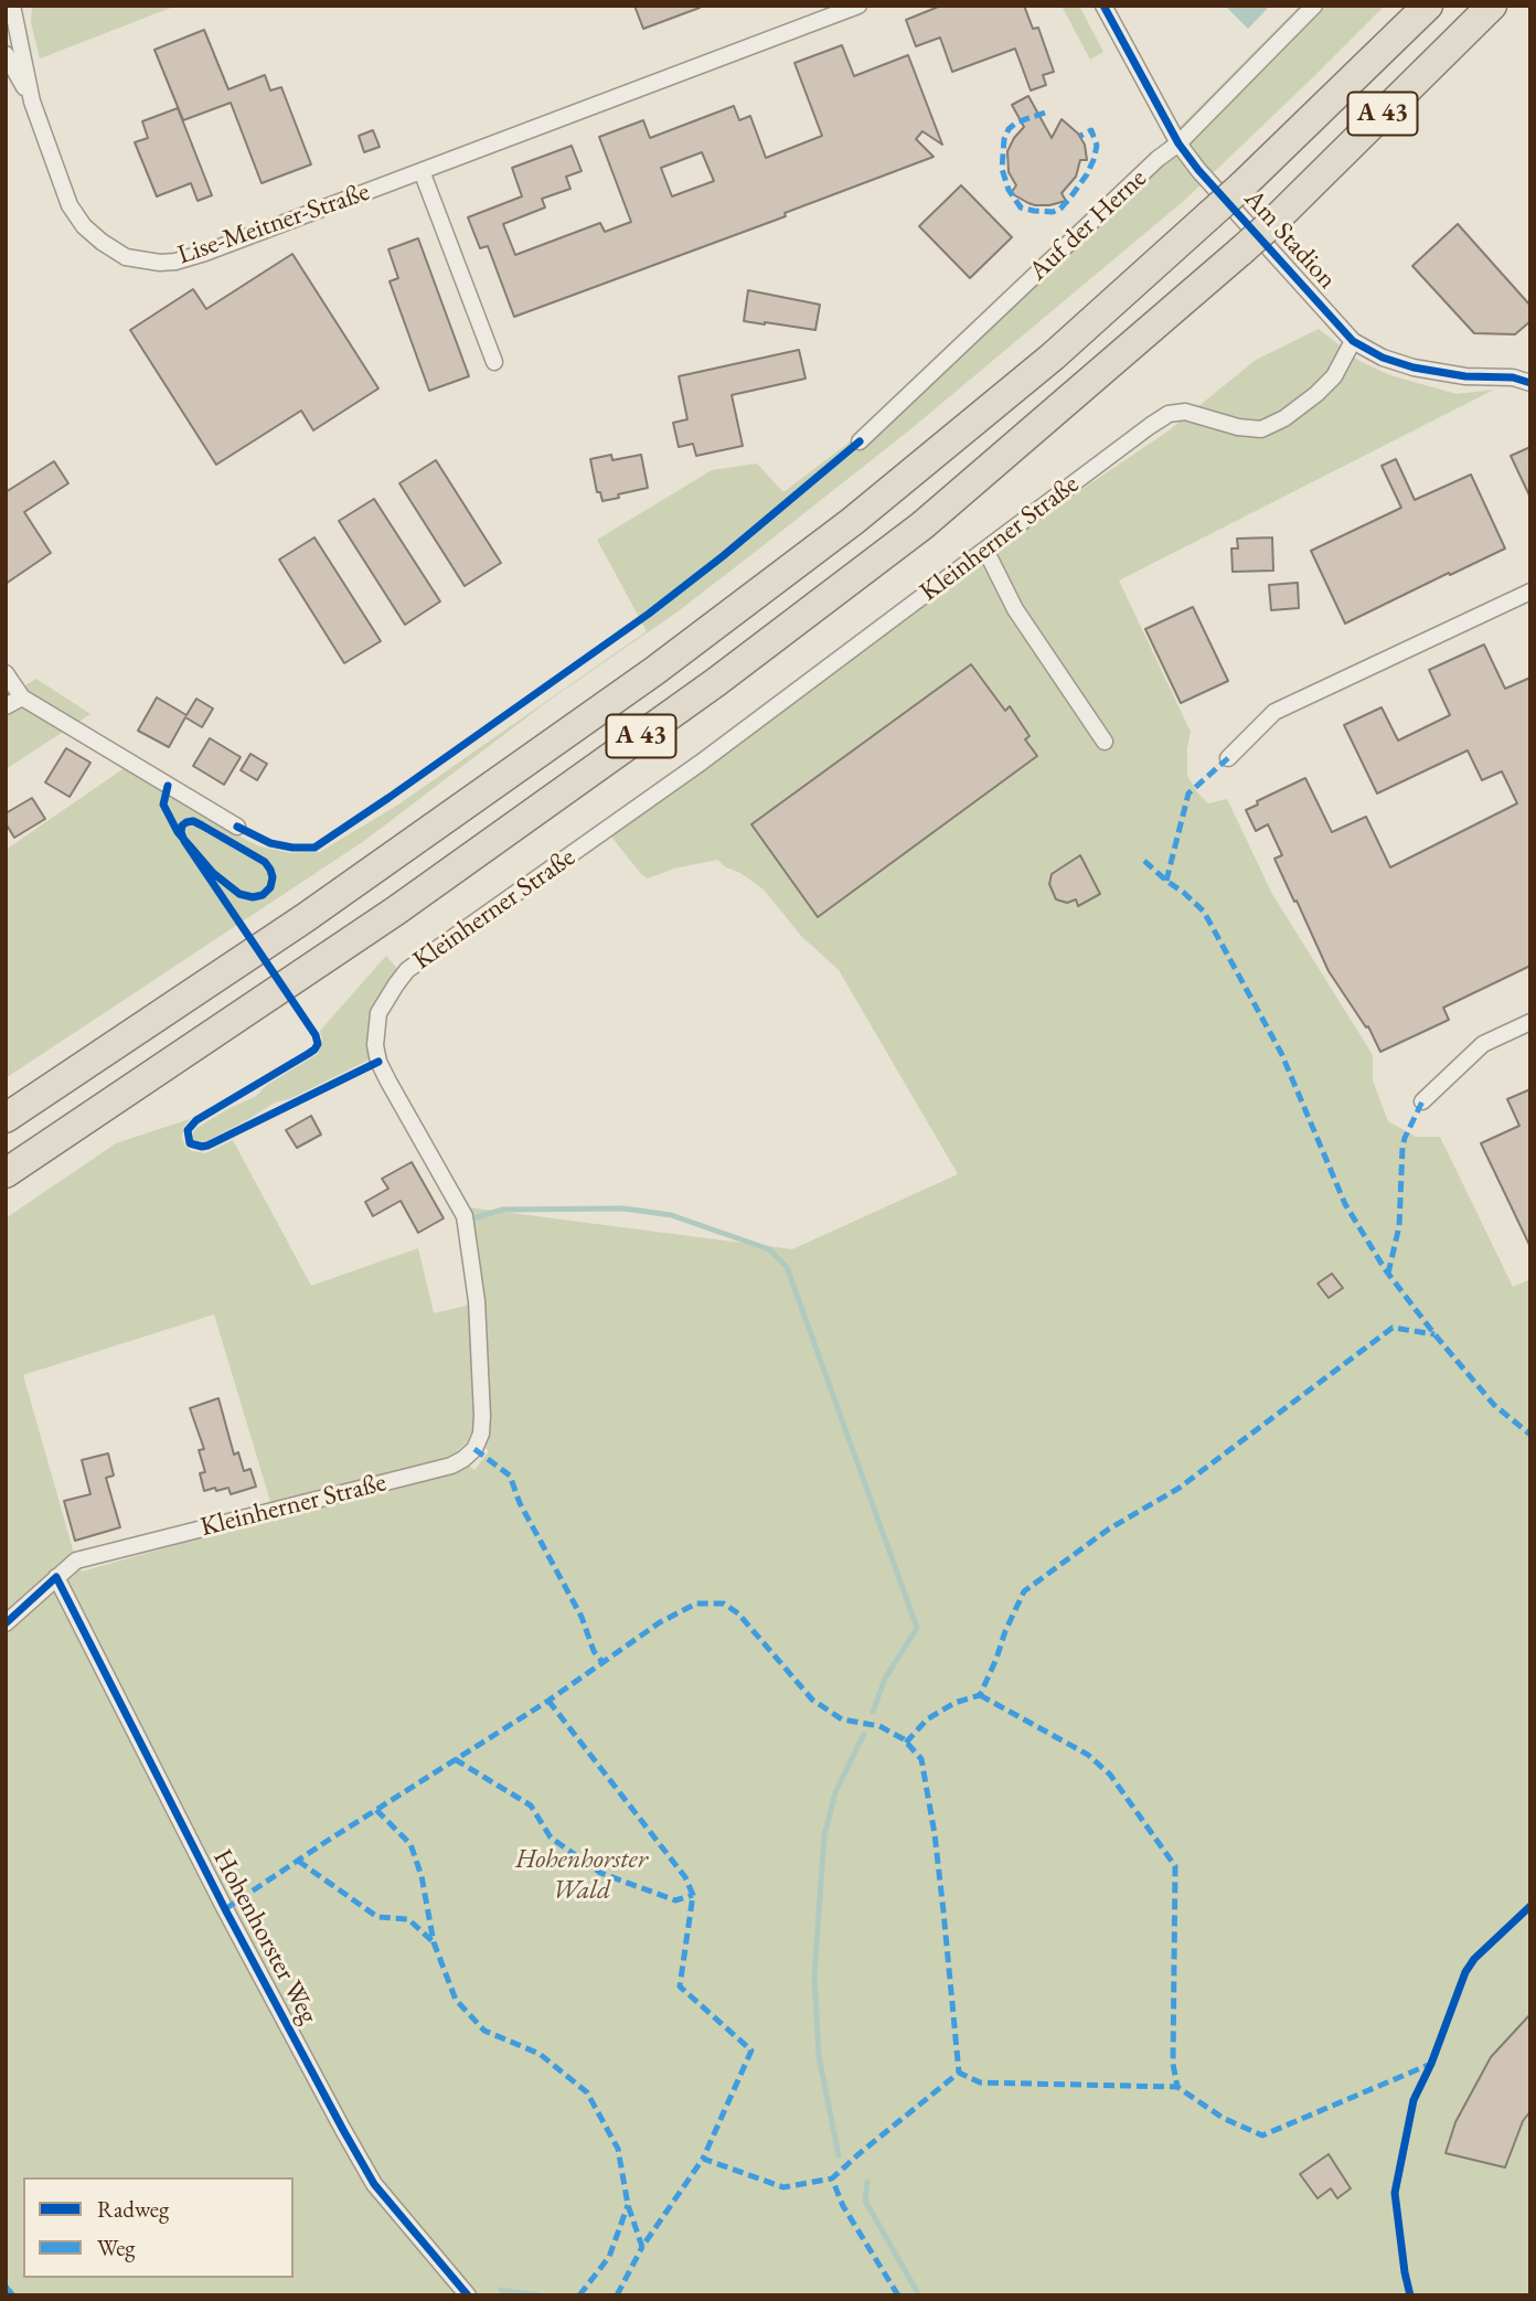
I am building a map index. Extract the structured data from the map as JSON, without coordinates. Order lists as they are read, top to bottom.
{
  "streets": {
    "highway": ["A 43"],
    "street": [
      "Lise-Meitner-Straße",
      "Auf der Herne",
      "Am Stadion",
      "Kleinherner Straße",
      "Hohenhorster Weg"
    ]
  },
  "crossings": [
    ["Auf der Herne", "Am Stadion"],
    ["Am Stadion", "Kleinherner Straße"],
    ["Kleinherner Straße", "Hohenhorster Weg"]
  ],
  "parks": ["Hohenhorster Wald"],
  "legend": ["Radweg", "Weg"]
}
